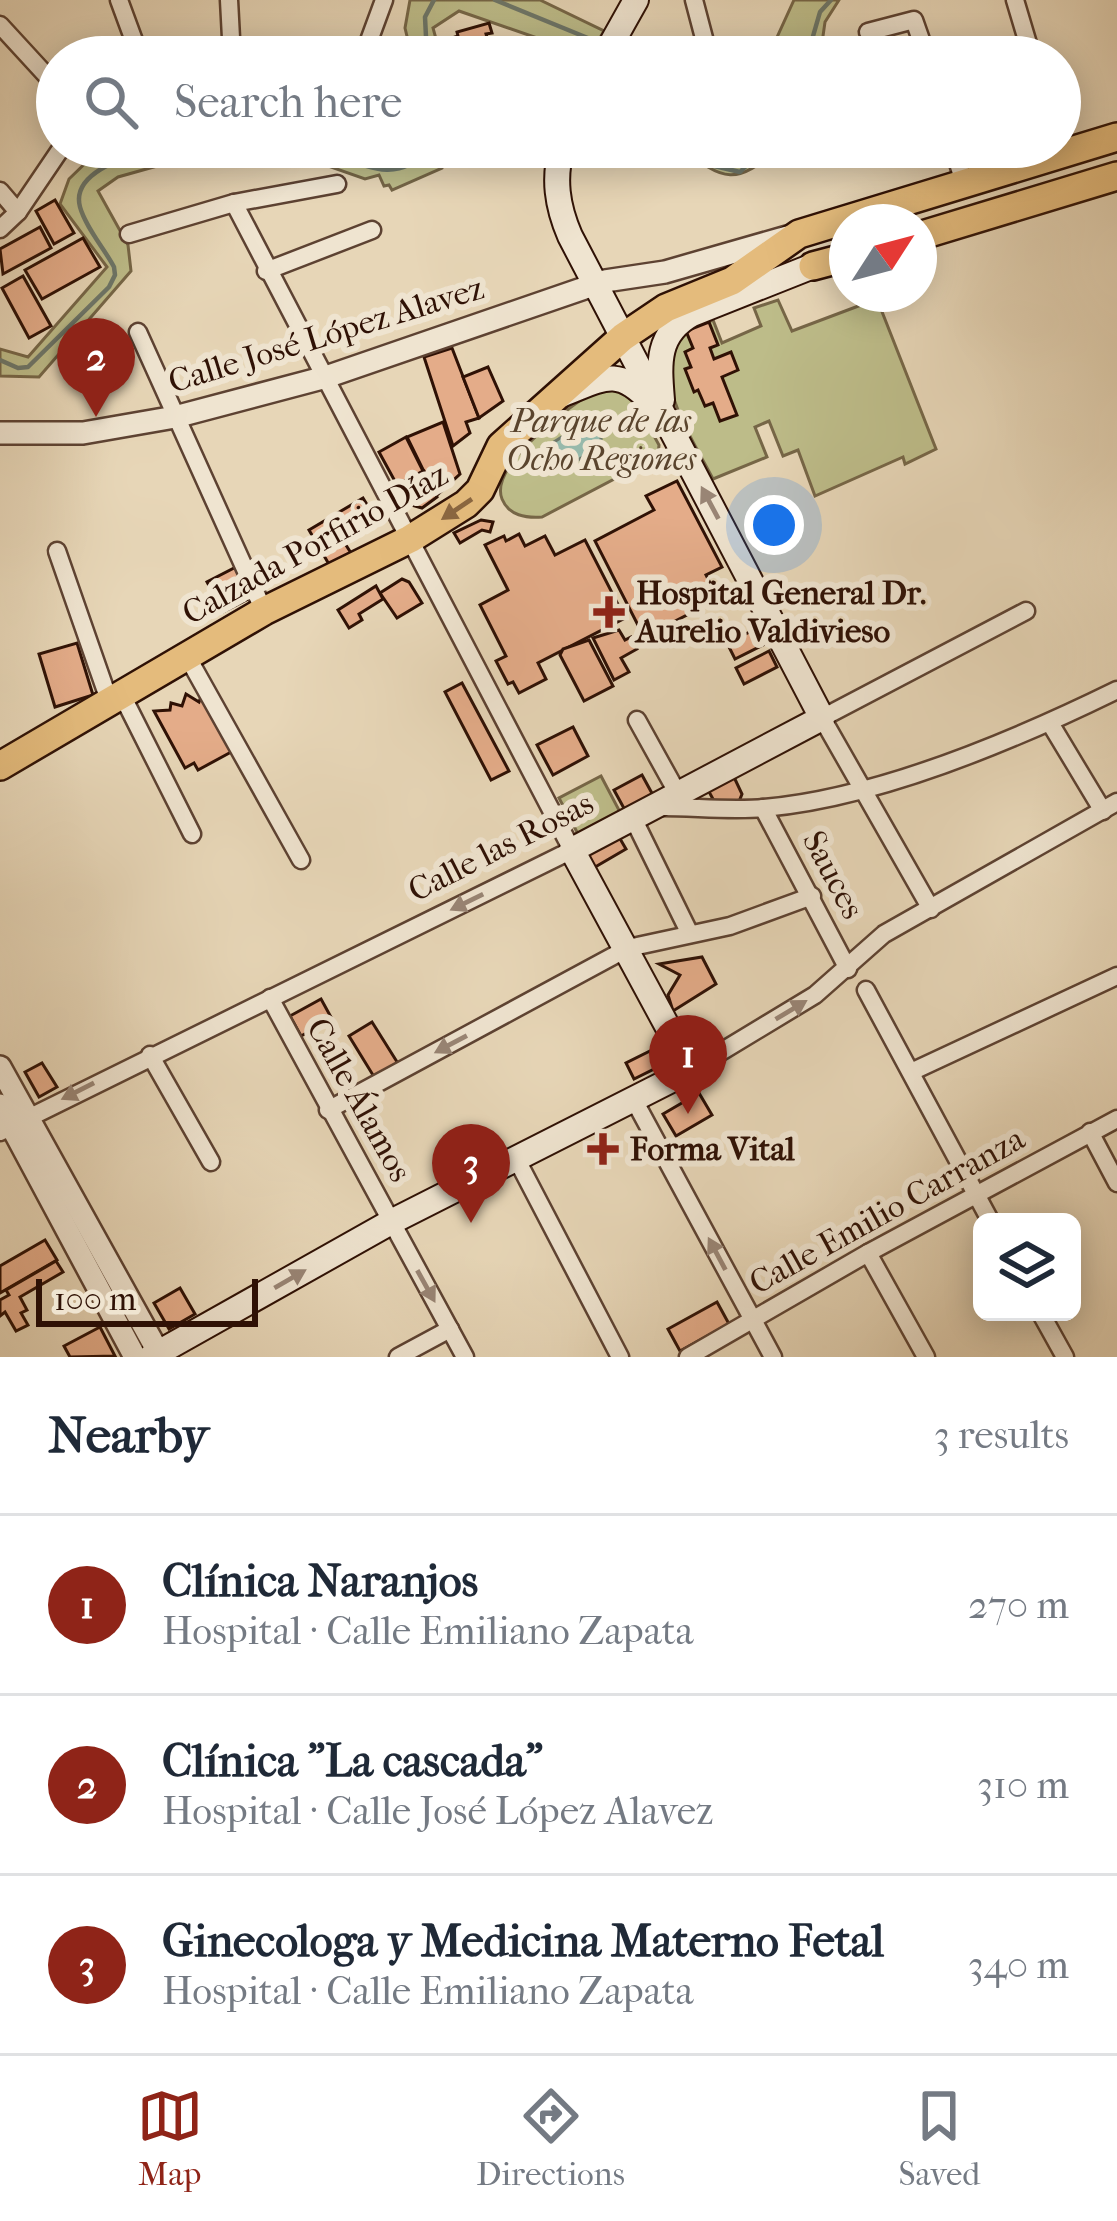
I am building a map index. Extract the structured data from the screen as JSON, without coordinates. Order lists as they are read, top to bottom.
{
  "streets": {
    "main road": ["Calzada Porfirio Díaz", "Calle las Rosas"],
    "street": [
      "Calle José López Alavez",
      "Sauces",
      "Calle Álamos",
      "Calle Emilio Carranza"
    ]
  },
  "crossings": [
    ["Calle las Rosas", "Calle Álamos"]
  ],
  "parks": ["Parque de las Ocho Regiones"],
  "places": {
    "health": ["Hospital General Dr. Aurelio Valdivieso", "Forma Vital"]
  },
  "scale_bar": "100 m",
  "north": "top right",
  "page": {
    "search": "Search here",
    "pins": ["2", "1", "3"],
    "scale": "100 m",
    "heading": ["Nearby", "3 results"],
    "list": [
      {
        "mark": "1",
        "name": "Clínica Naranjos",
        "note": "Hospital · Calle Emiliano Zapata",
        "value": "270 m"
      },
      {
        "mark": "2",
        "name": "Clínica \"La cascada\"",
        "note": "Hospital · Calle José López Alavez",
        "value": "310 m"
      },
      {
        "mark": "3",
        "name": "Ginecologa y Medicina Materno Fetal",
        "note": "Hospital · Calle Emiliano Zapata",
        "value": "340 m"
      }
    ],
    "nav": ["Map", "Directions", "Saved"]
  }
}
